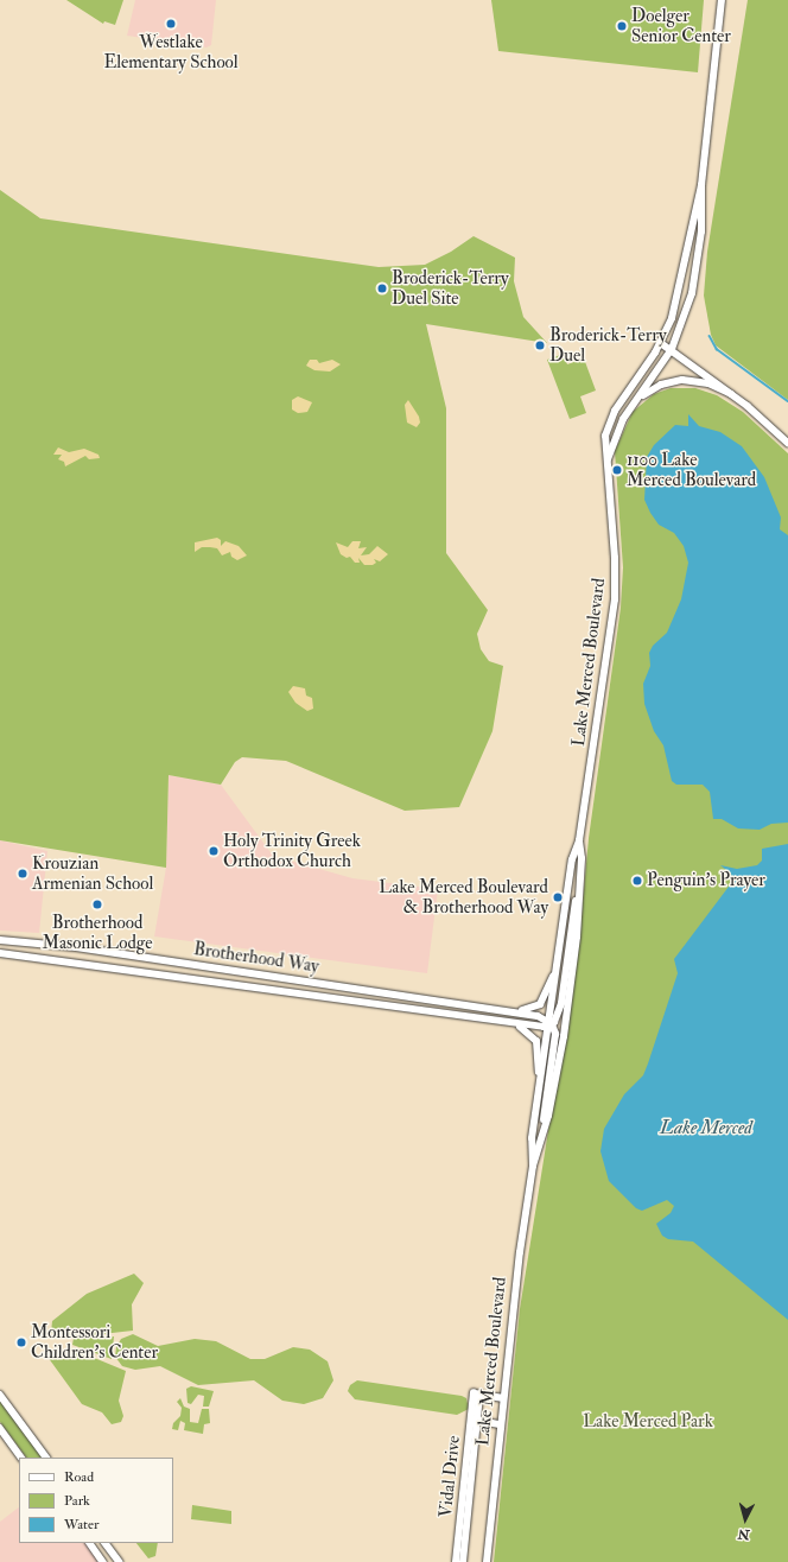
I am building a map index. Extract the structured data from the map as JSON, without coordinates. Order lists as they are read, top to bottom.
{
  "streets": {
    "main road": ["Lake Merced Boulevard", "Brotherhood Way"],
    "street": ["Vidal Drive"]
  },
  "crossings": [
    ["Lake Merced Boulevard", "Vidal Drive"]
  ],
  "water": ["Lake Merced"],
  "parks": ["Lake Merced Park"],
  "places": [
    "Westlake Elementary School",
    "Doelger Senior Center",
    "Broderick-Terry Duel Site",
    "Broderick-Terry Duel",
    "1100 Lake Merced Boulevard",
    "Holy Trinity Greek Orthodox Church",
    "Krouzian Armenian School",
    "Penguin’s Prayer",
    "Lake Merced Boulevard & Brotherhood Way",
    "Brotherhood Masonic Lodge",
    "Montessori Children’s Center"
  ],
  "legend": ["Road", "Park", "Water"],
  "north": "bottom"
}
